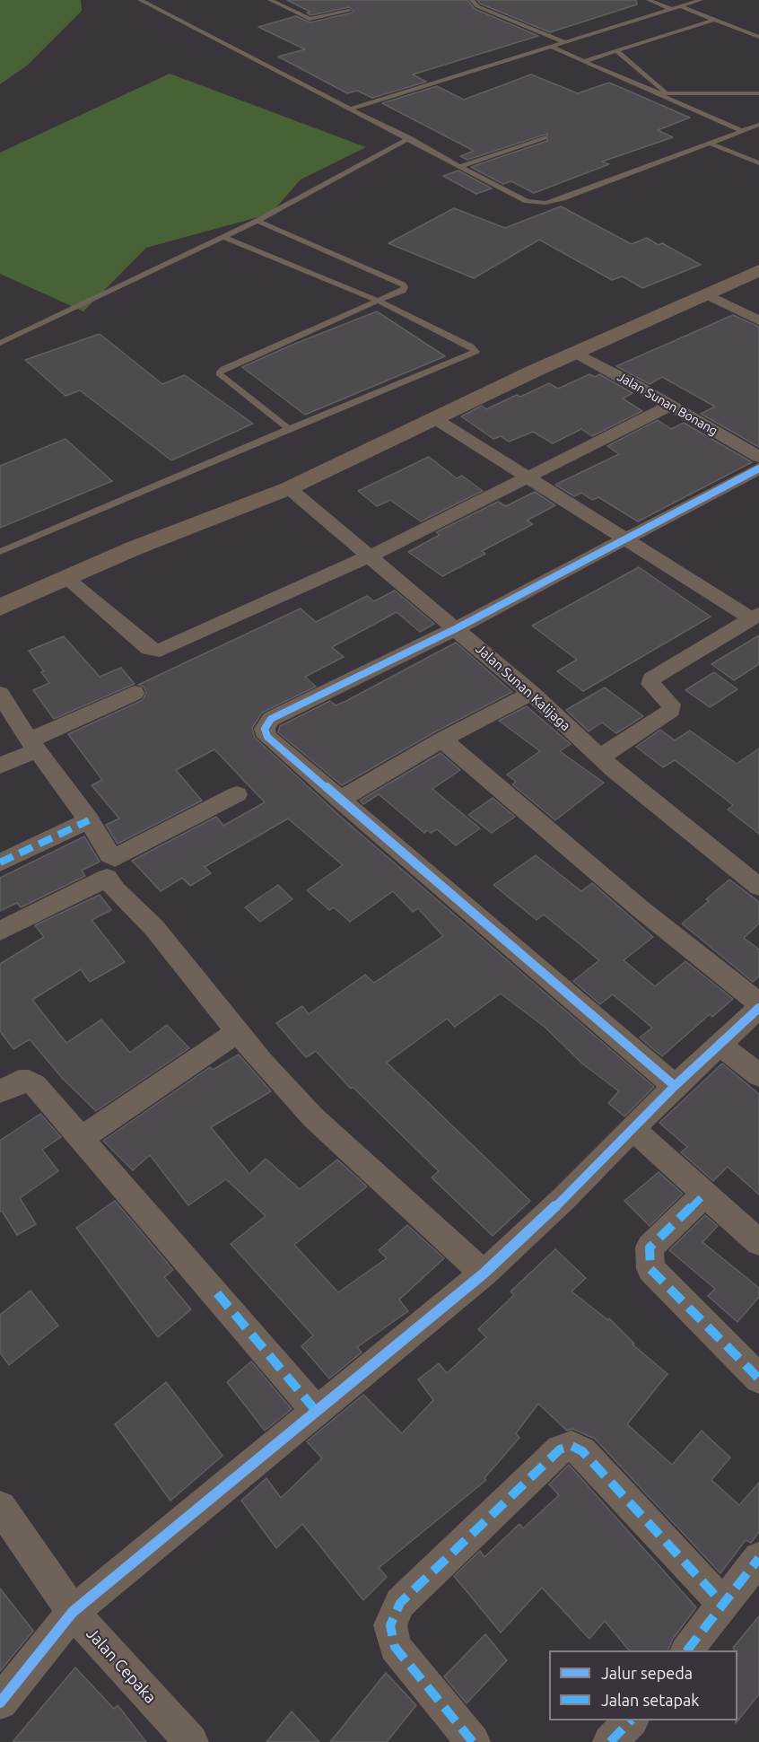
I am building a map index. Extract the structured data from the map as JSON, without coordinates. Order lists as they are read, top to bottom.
{
  "streets": {
    "street": ["Jalan Sunan Bonang", "Jalan Sunan Kalijaga", "Jalan Cepaka"]
  },
  "legend": ["Jalur sepeda", "Jalan setapak"]
}
